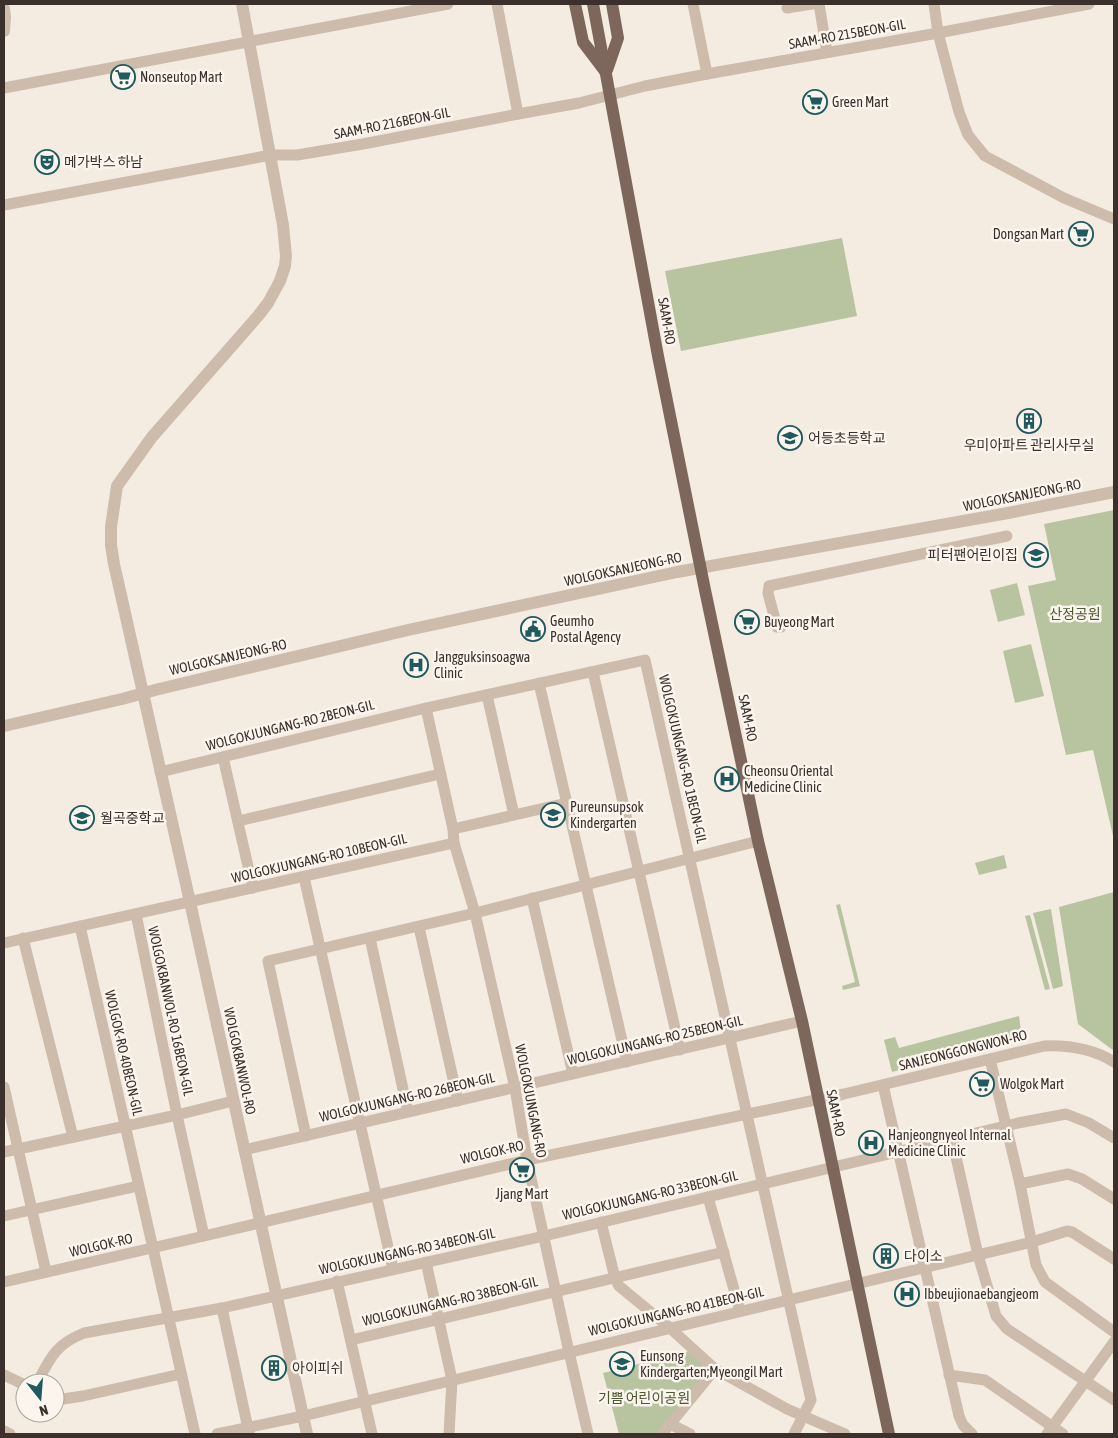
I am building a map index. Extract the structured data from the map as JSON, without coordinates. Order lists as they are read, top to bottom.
{
  "streets": {
    "main road": ["SAAM-RO"],
    "street": [
      "SAAM-RO 215BEON-GIL",
      "SAAM-RO 216BEON-GIL",
      "WOLGOKSANJEONG-RO",
      "WOLGOKJUNGANG-RO 2BEON-GIL",
      "WOLGOKJUNGANG-RO 1BEON-GIL",
      "WOLGOKJUNGANG-RO 10BEON-GIL",
      "WOLGOKBANWOL-RO 16BEON-GIL",
      "WOLGOKJUNGANG-RO 25BEON-GIL",
      "SANJEONGGONGWON-RO",
      "WOLGOK-RO 40BEON-GIL",
      "WOLGOKBANWOL-RO",
      "WOLGOKJUNGANG-RO 26BEON-GIL",
      "WOLGOKJUNGANG-RO",
      "WOLGOK-RO",
      "WOLGOKJUNGANG-RO 33BEON-GIL",
      "WOLGOKJUNGANG-RO 34BEON-GIL",
      "WOLGOKJUNGANG-RO 38BEON-GIL",
      "WOLGOKJUNGANG-RO 41BEON-GIL"
    ]
  },
  "crossings": [
    ["SAAM-RO 215BEON-GIL", "SAAM-RO 216BEON-GIL"],
    ["SAAM-RO 215BEON-GIL", "SAAM-RO"],
    ["SAAM-RO 216BEON-GIL", "SAAM-RO"],
    ["SAAM-RO", "WOLGOKSANJEONG-RO"],
    ["SAAM-RO", "WOLGOKJUNGANG-RO 25BEON-GIL"],
    ["SAAM-RO", "SANJEONGGONGWON-RO"],
    ["SAAM-RO", "WOLGOK-RO"],
    ["SAAM-RO", "WOLGOKJUNGANG-RO 33BEON-GIL"],
    ["SAAM-RO", "WOLGOKJUNGANG-RO 41BEON-GIL"],
    ["WOLGOKSANJEONG-RO", "WOLGOKBANWOL-RO"],
    ["WOLGOKJUNGANG-RO 2BEON-GIL", "WOLGOKJUNGANG-RO 1BEON-GIL"],
    ["WOLGOKJUNGANG-RO 2BEON-GIL", "WOLGOKBANWOL-RO"],
    ["WOLGOKJUNGANG-RO 2BEON-GIL", "WOLGOKJUNGANG-RO"],
    ["WOLGOKJUNGANG-RO 1BEON-GIL", "WOLGOKJUNGANG-RO"],
    ["WOLGOKJUNGANG-RO 10BEON-GIL", "WOLGOKBANWOL-RO 16BEON-GIL"],
    ["WOLGOKJUNGANG-RO 10BEON-GIL", "WOLGOKBANWOL-RO"],
    ["WOLGOKJUNGANG-RO 10BEON-GIL", "WOLGOKJUNGANG-RO"],
    ["WOLGOKBANWOL-RO 16BEON-GIL", "WOLGOK-RO 40BEON-GIL"],
    ["WOLGOKBANWOL-RO 16BEON-GIL", "WOLGOKBANWOL-RO"],
    ["WOLGOKJUNGANG-RO 25BEON-GIL", "WOLGOKJUNGANG-RO 26BEON-GIL"],
    ["WOLGOKJUNGANG-RO 25BEON-GIL", "WOLGOKJUNGANG-RO"],
    ["SANJEONGGONGWON-RO", "WOLGOK-RO"],
    ["WOLGOK-RO 40BEON-GIL", "WOLGOK-RO"],
    ["WOLGOK-RO 40BEON-GIL", "WOLGOKJUNGANG-RO 34BEON-GIL"],
    ["WOLGOKBANWOL-RO", "WOLGOKJUNGANG-RO 26BEON-GIL"],
    ["WOLGOKBANWOL-RO", "WOLGOK-RO"],
    ["WOLGOKBANWOL-RO", "WOLGOKJUNGANG-RO 34BEON-GIL"],
    ["WOLGOKBANWOL-RO", "WOLGOKJUNGANG-RO 41BEON-GIL"],
    ["WOLGOKJUNGANG-RO 26BEON-GIL", "WOLGOKJUNGANG-RO"],
    ["WOLGOKJUNGANG-RO", "WOLGOK-RO"],
    ["WOLGOKJUNGANG-RO", "WOLGOKJUNGANG-RO 33BEON-GIL"],
    ["WOLGOKJUNGANG-RO", "WOLGOKJUNGANG-RO 34BEON-GIL"],
    ["WOLGOKJUNGANG-RO", "WOLGOKJUNGANG-RO 38BEON-GIL"],
    ["WOLGOKJUNGANG-RO", "WOLGOKJUNGANG-RO 41BEON-GIL"],
    ["WOLGOKJUNGANG-RO 33BEON-GIL", "WOLGOKJUNGANG-RO 34BEON-GIL"]
  ],
  "parks": ["산정공원", "기쁨 어린이공원"],
  "places": {
    "supermarket": [
      "Nonseutop Mart",
      "Green Mart",
      "Dongsan Mart",
      "Buyeong Mart",
      "Wolgok Mart",
      "Jjang Mart"
    ],
    "theatre": ["메가박스 하남"],
    "building": ["우미아파트 관리사무실", "다이소", "아이피쉬"],
    "school or university": [
      "어등초등학교",
      "피터팬어린이집",
      "Pureunsupsok Kindergarten",
      "월곡중학교",
      "Eunsong Kindergarten;Myeongil Mart"
    ],
    "public building": ["Geumho Postal Agency"],
    "hospital": [
      "Jangguksinsoagwa Clinic",
      "Cheonsu Oriental Medicine Clinic",
      "Hanjeongnyeol Internal Medicine Clinic",
      "Ibbeujionaebangjeom"
    ]
  },
  "north": "bottom"
}
